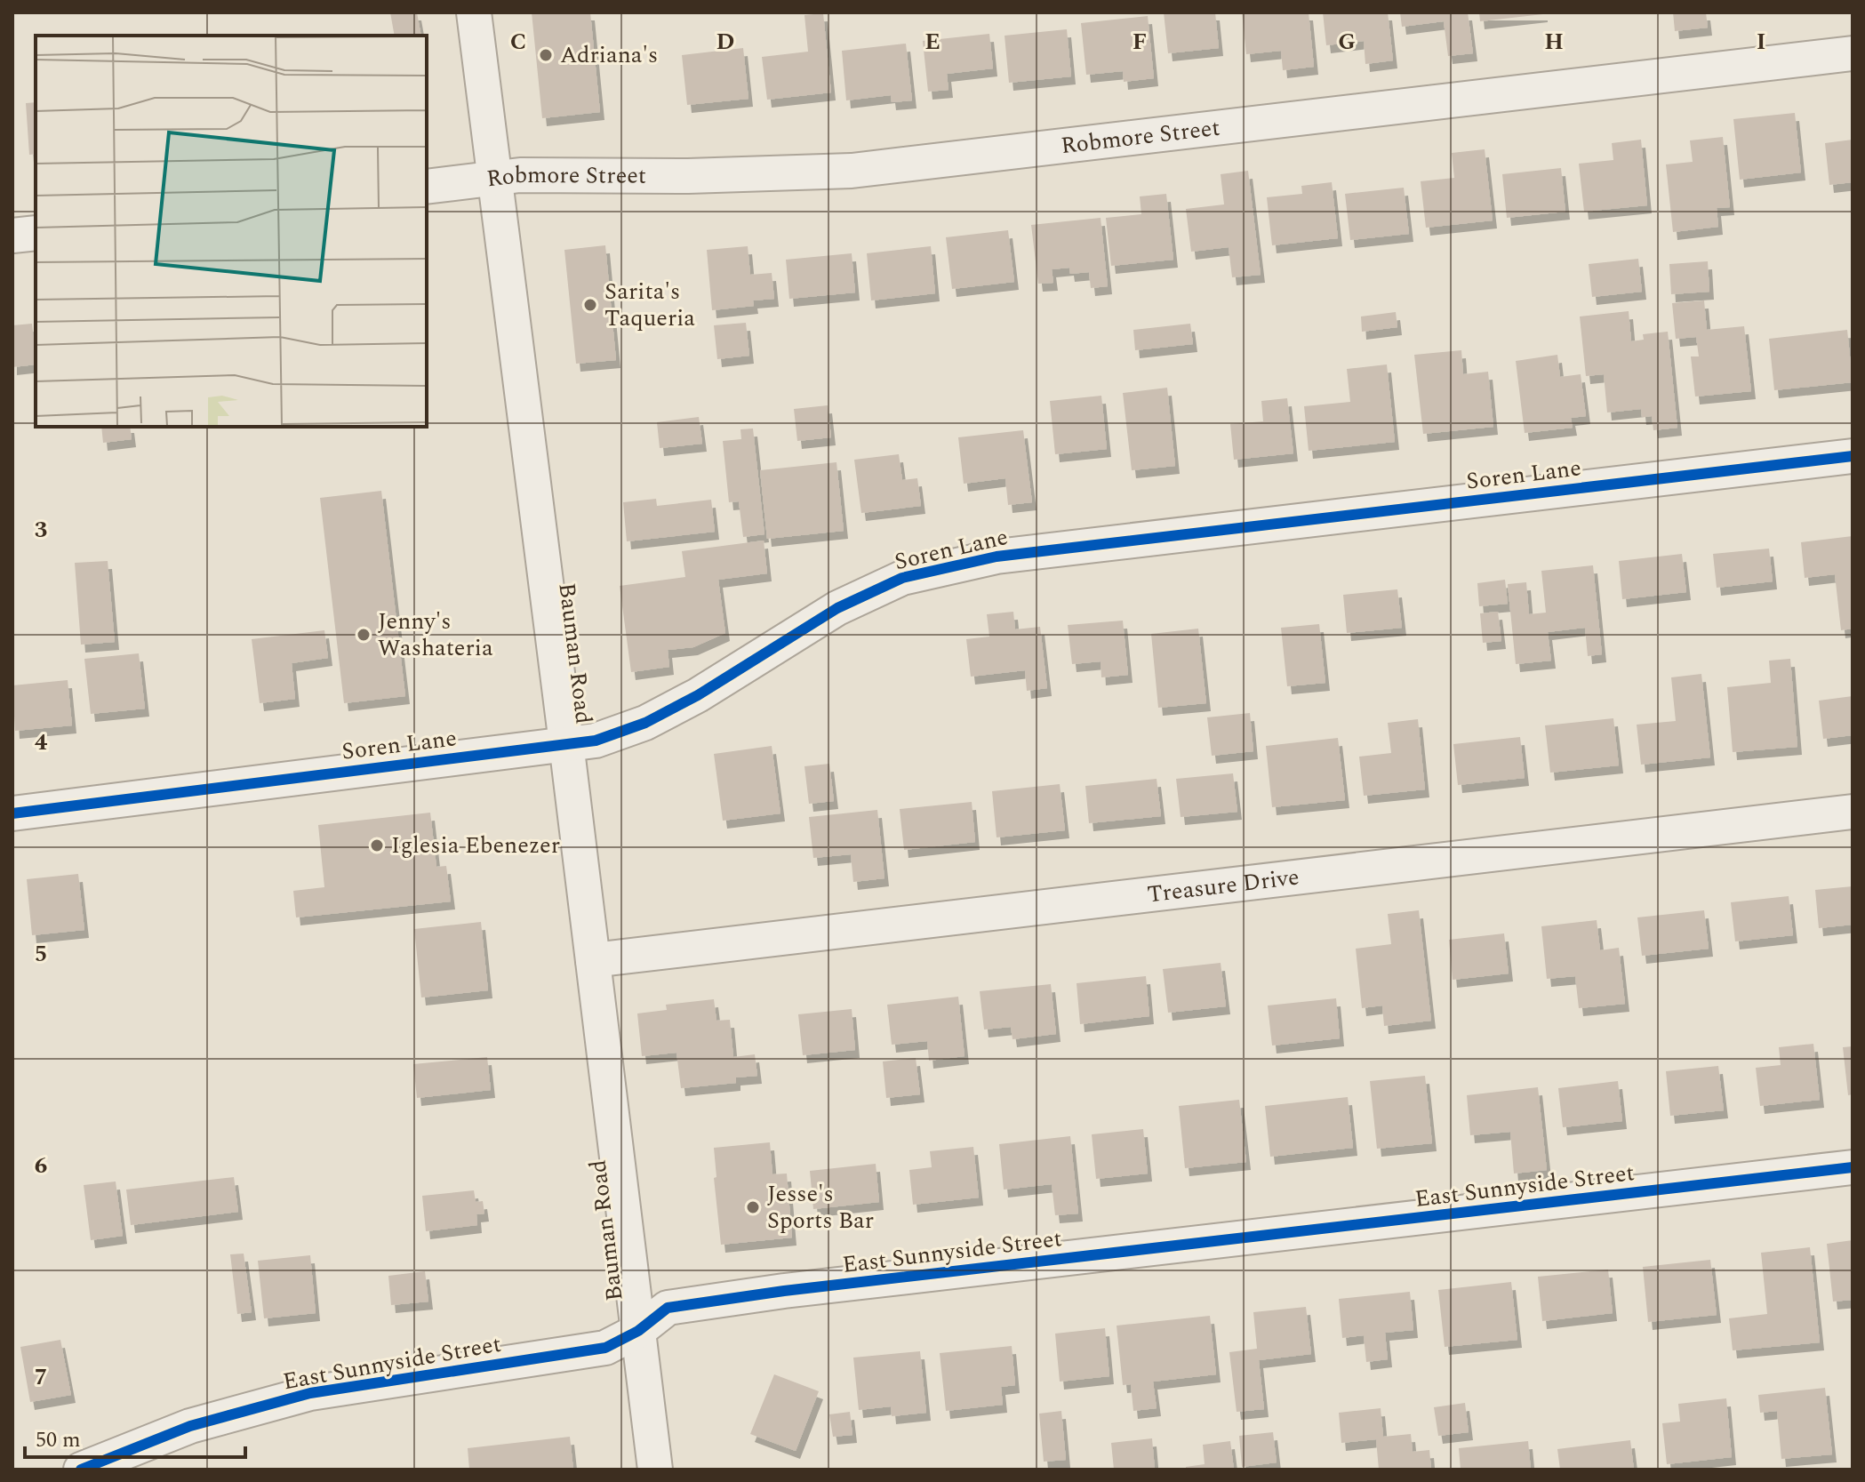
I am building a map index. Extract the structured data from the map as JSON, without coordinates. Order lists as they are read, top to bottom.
{
  "streets": {
    "street": [
      "Robmore Street",
      "Soren Lane",
      "Bauman Road",
      "Treasure Drive",
      "East Sunnyside Street"
    ]
  },
  "crossings": [
    ["Robmore Street", "Bauman Road"],
    ["Soren Lane", "Bauman Road"],
    ["Bauman Road", "Treasure Drive"],
    ["Bauman Road", "East Sunnyside Street"]
  ],
  "places": [
    "Adriana's",
    "Sarita's Taqueria",
    "Jenny's Washateria",
    "Iglesia Ebenezer",
    "Jesse's Sports Bar"
  ],
  "scale_bar": "50 m",
  "grid": {
    "columns": [
      "C",
      "D",
      "E",
      "F",
      "G",
      "H",
      "I"
    ],
    "rows": [
      "3",
      "4",
      "5",
      "6",
      "7"
    ]
  }
}
